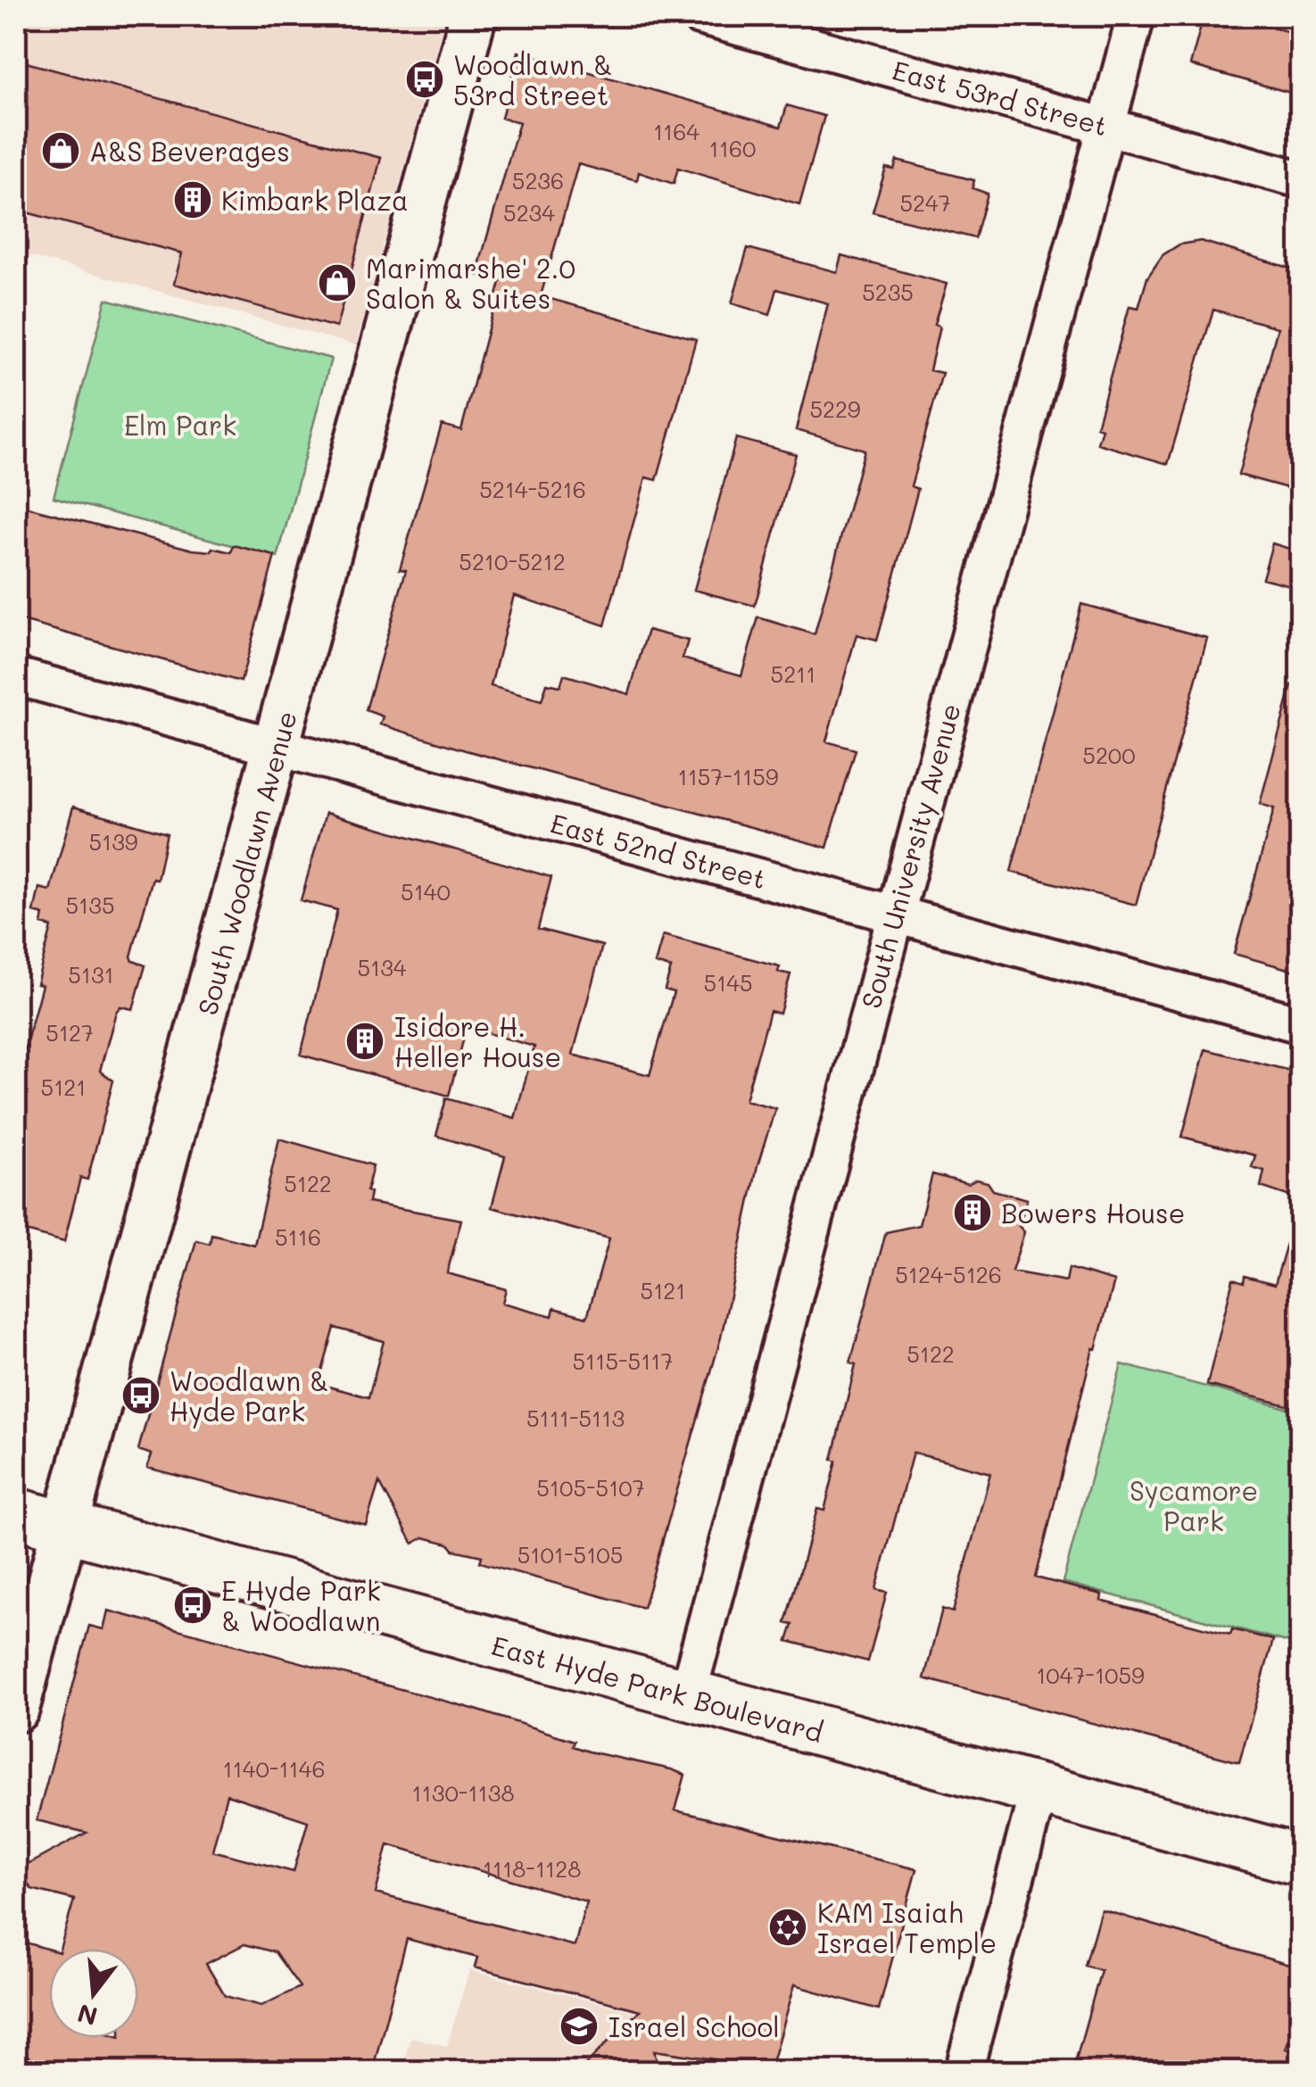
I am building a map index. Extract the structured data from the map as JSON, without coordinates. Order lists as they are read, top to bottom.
{
  "streets": {
    "main road": ["East Hyde Park Boulevard"],
    "street": [
      "East 53rd Street",
      "East 52nd Street",
      "South University Avenue",
      "South Woodlawn Avenue"
    ]
  },
  "crossings": [
    ["East 53rd Street", "South University Avenue"],
    ["East 52nd Street", "South University Avenue"],
    ["East 52nd Street", "South Woodlawn Avenue"],
    ["South University Avenue", "East Hyde Park Boulevard"],
    ["South Woodlawn Avenue", "East Hyde Park Boulevard"]
  ],
  "parks": ["Elm Park", "Sycamore Park"],
  "places": {
    "bus stop": ["Woodlawn & 53rd Street", "Woodlawn & Hyde Park", "E Hyde Park & Woodlawn"],
    "shop": ["A&S Beverages", "Marimarshe' 2.0 Salon & Suites"],
    "building": ["Kimbark Plaza", "Isidore H. Heller House", "Bowers House"],
    "synagogue": ["KAM Isaiah Israel Temple"],
    "school or university": ["Israel School"]
  },
  "house_numbers": [
    "1164",
    "1160",
    "5236",
    "5247",
    "5234",
    "5235",
    "5229",
    "5214-5216",
    "5210-5212",
    "5211",
    "5200",
    "1157-1159",
    "5139",
    "5140",
    "5135",
    "5134",
    "5131",
    "5145",
    "5127",
    "5121",
    "5122",
    "5116",
    "5124-5126",
    "5121",
    "5122",
    "5115-5117",
    "5111-5113",
    "5105-5107",
    "5101-5105",
    "1047-1059",
    "1140-1146",
    "1130-1138",
    "1118-1128"
  ],
  "north": "bottom"
}
